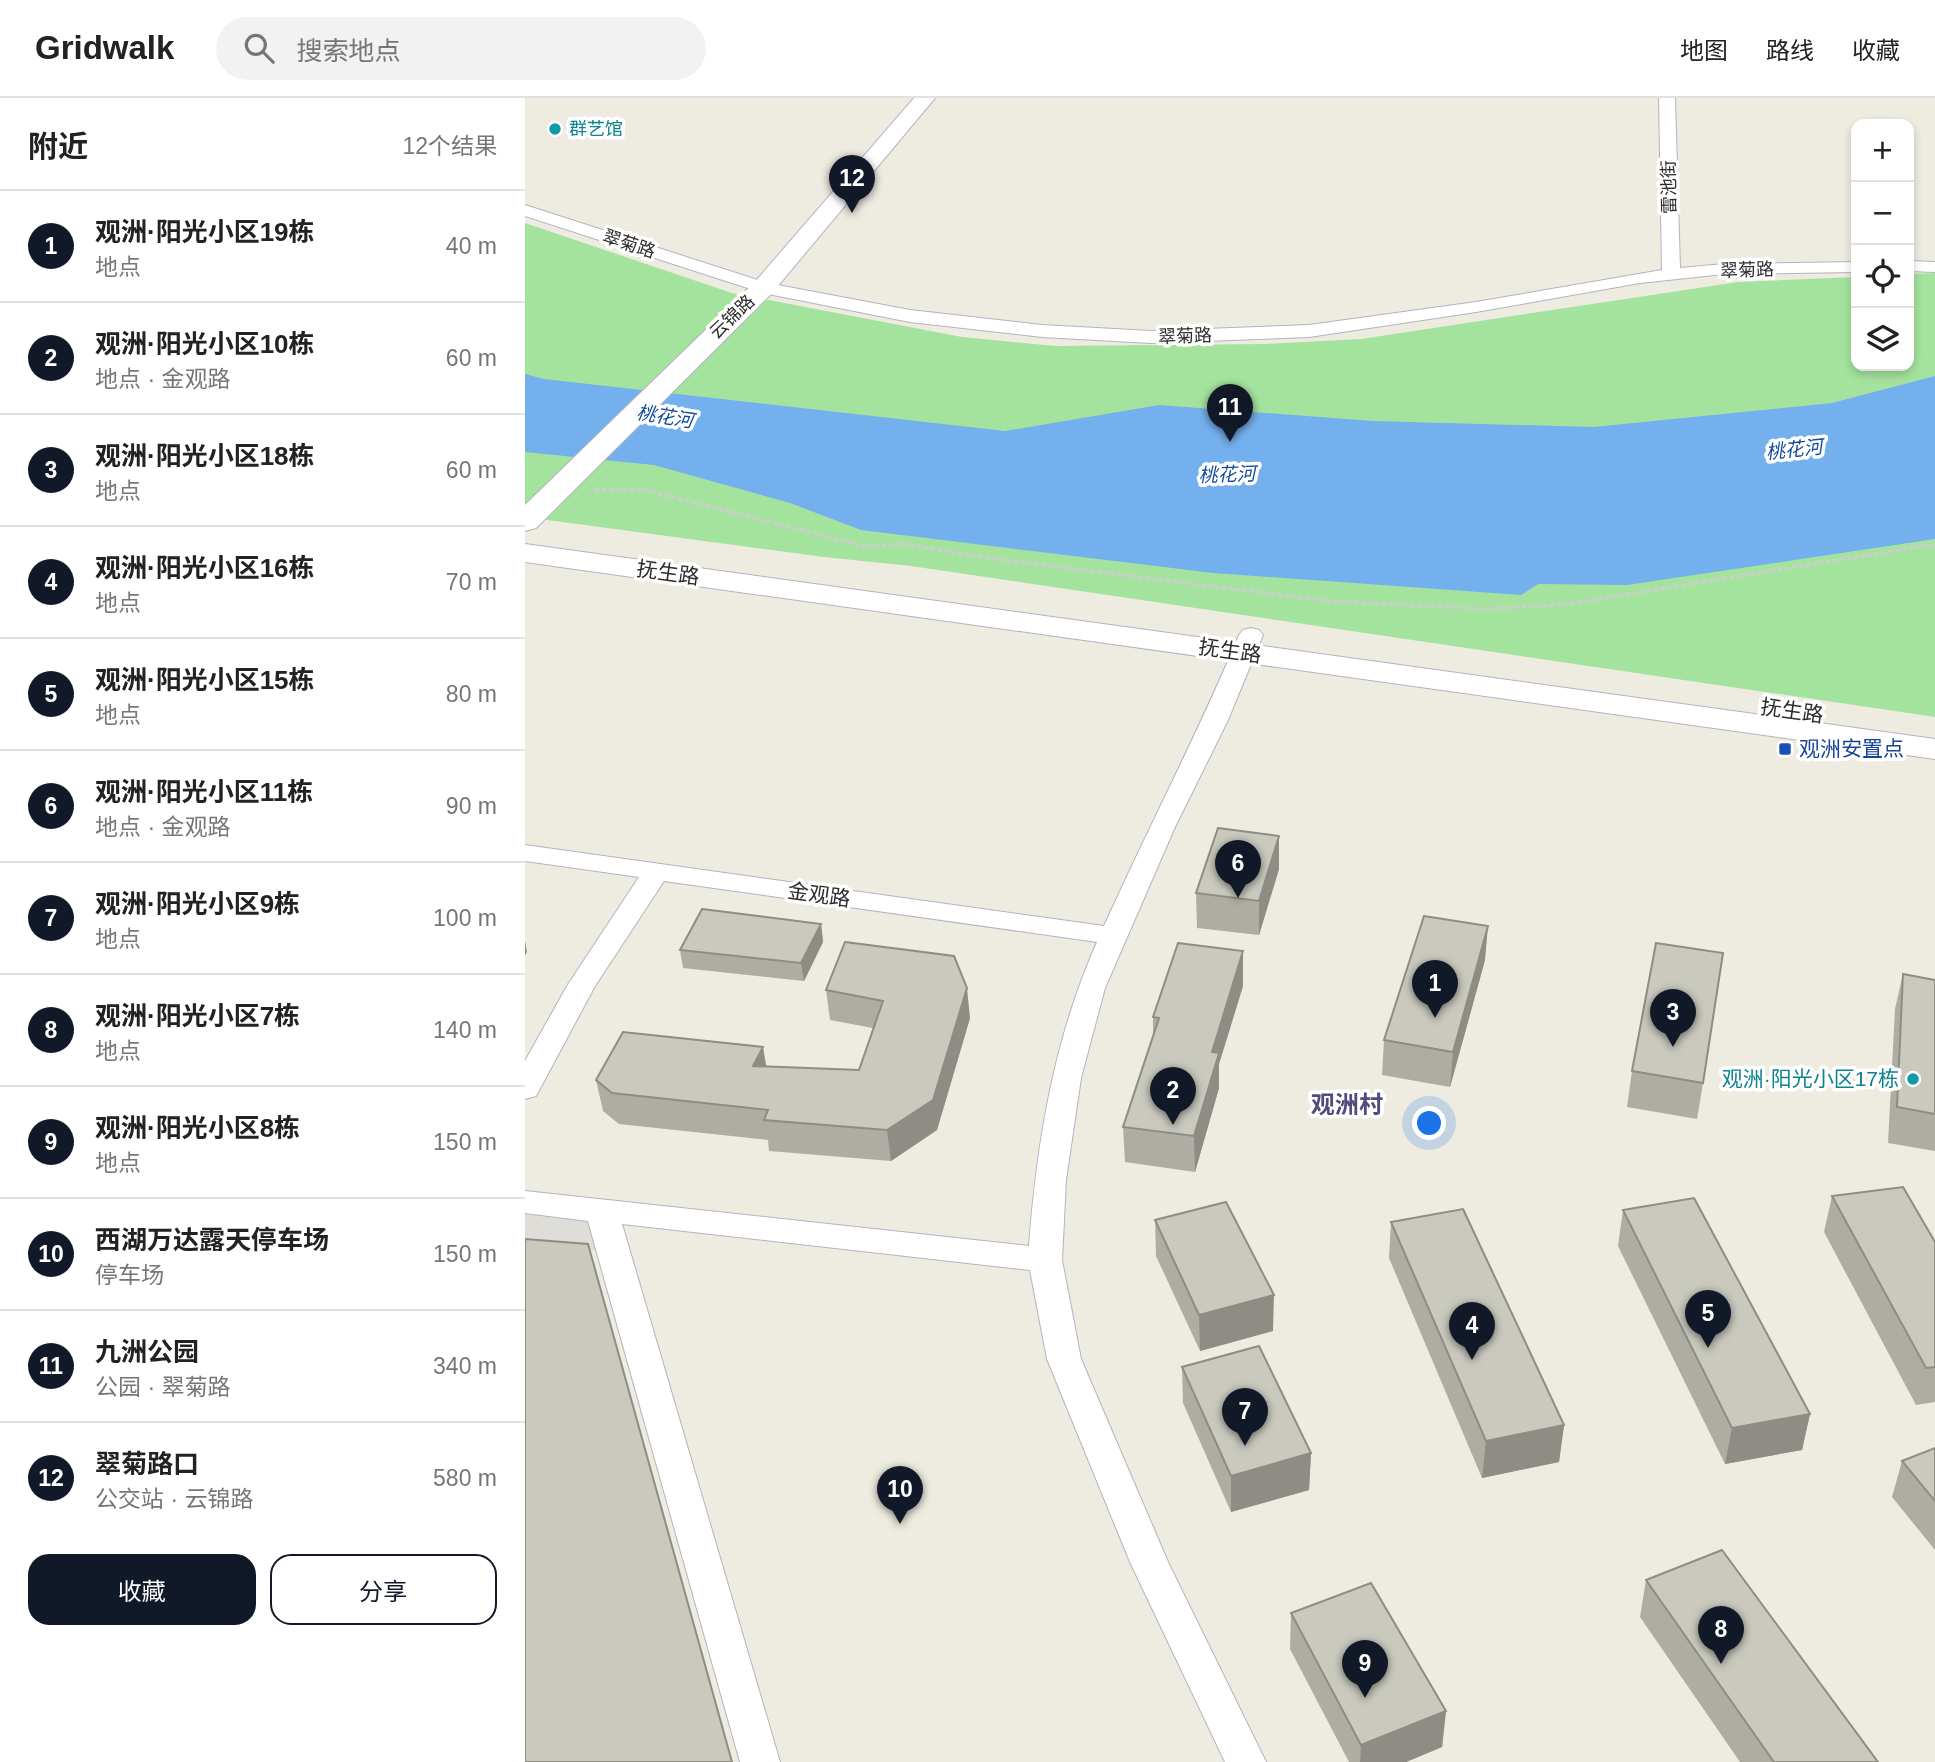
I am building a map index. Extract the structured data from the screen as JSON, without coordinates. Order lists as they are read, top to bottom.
{
  "streets": {
    "main road": ["云锦路", "抚生路"],
    "street": ["雷池街", "翠菊路", "金观路"]
  },
  "crossings": [
    ["雷池街", "翠菊路"],
    ["翠菊路", "云锦路"]
  ],
  "districts": ["观洲村"],
  "water": ["桃花河"],
  "places": {
    "other": ["群艺馆", "观洲·阳光小区17栋"],
    "transit": ["观洲安置点"]
  },
  "page": {
    "header": "Gridwalk",
    "search": "搜索地点",
    "nav": ["地图", "路线", "收藏"],
    "heading": ["附近", "12个结果"],
    "map_buttons": ["+", "−"],
    "pins": [
      "12",
      "11",
      "6",
      "1",
      "3",
      "2",
      "5",
      "4",
      "7",
      "10",
      "8",
      "9"
    ],
    "list": [
      {
        "mark": "1",
        "name": "观洲·阳光小区19栋",
        "note": "地点",
        "value": "40 m"
      },
      {
        "mark": "2",
        "name": "观洲·阳光小区10栋",
        "note": "地点 · 金观路",
        "value": "60 m"
      },
      {
        "mark": "3",
        "name": "观洲·阳光小区18栋",
        "note": "地点",
        "value": "60 m"
      },
      {
        "mark": "4",
        "name": "观洲·阳光小区16栋",
        "note": "地点",
        "value": "70 m"
      },
      {
        "mark": "5",
        "name": "观洲·阳光小区15栋",
        "note": "地点",
        "value": "80 m"
      },
      {
        "mark": "6",
        "name": "观洲·阳光小区11栋",
        "note": "地点 · 金观路",
        "value": "90 m"
      },
      {
        "mark": "7",
        "name": "观洲·阳光小区9栋",
        "note": "地点",
        "value": "100 m"
      },
      {
        "mark": "8",
        "name": "观洲·阳光小区7栋",
        "note": "地点",
        "value": "140 m"
      },
      {
        "mark": "9",
        "name": "观洲·阳光小区8栋",
        "note": "地点",
        "value": "150 m"
      },
      {
        "mark": "10",
        "name": "西湖万达露天停车场",
        "note": "停车场",
        "value": "150 m"
      },
      {
        "mark": "11",
        "name": "九洲公园",
        "note": "公园 · 翠菊路",
        "value": "340 m"
      },
      {
        "mark": "12",
        "name": "翠菊路口",
        "note": "公交站 · 云锦路",
        "value": "580 m"
      }
    ],
    "buttons": ["收藏", "分享"]
  }
}
